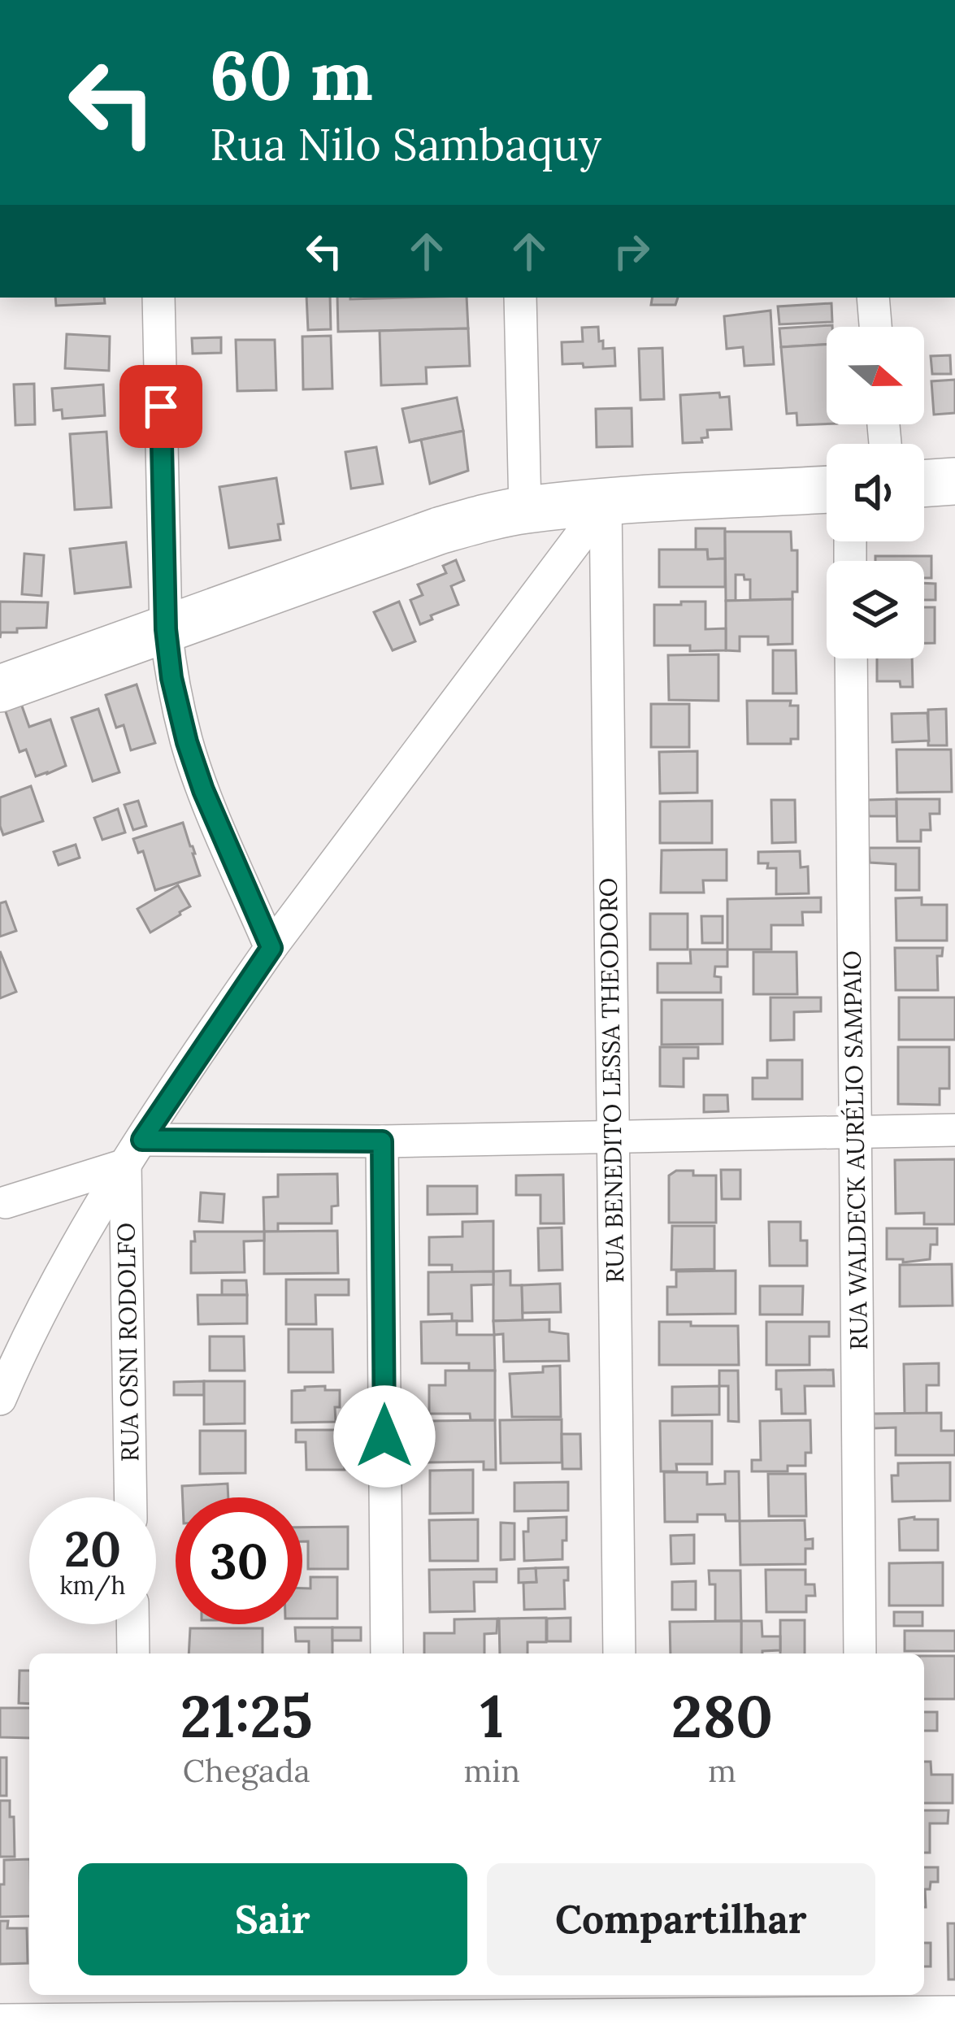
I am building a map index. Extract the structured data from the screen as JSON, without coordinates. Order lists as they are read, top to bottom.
{
  "streets": {
    "street": ["RUA BENEDITO LESSA THEODORO", "RUA WALDECK AURÉLIO SAMPAIO", "RUA OSNI RODOLFO"]
  },
  "north": "right",
  "page": {
    "turn": ["60 m", "Rua Nilo Sambaquy"],
    "speed": "20 km/h",
    "limit": "30",
    "eta": [
      "21:25",
      "Chegada",
      "1",
      "min",
      "280",
      "m"
    ],
    "buttons": ["Sair", "Compartilhar"]
  }
}
